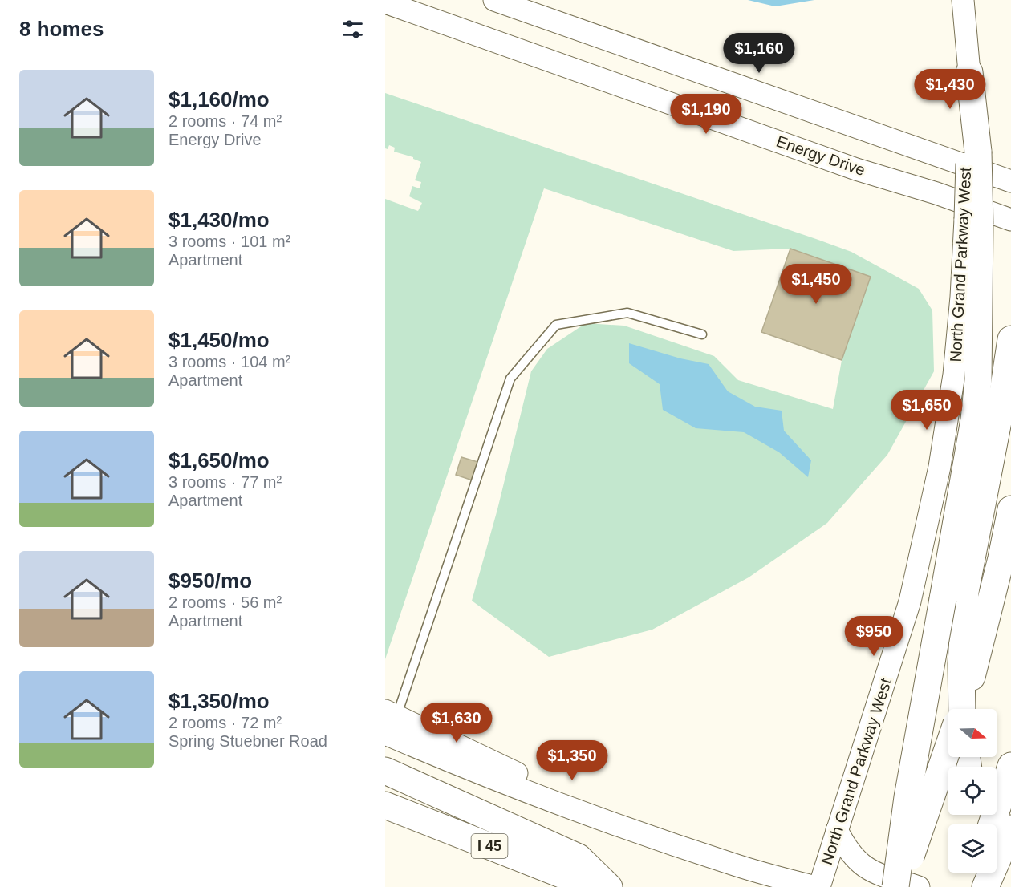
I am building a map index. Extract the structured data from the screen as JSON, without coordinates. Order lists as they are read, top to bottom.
{
  "streets": {
    "highway": ["I 45"],
    "main road": ["Energy Drive", "North Grand Parkway West"]
  },
  "north": "right",
  "page": {
    "heading": "8 homes",
    "price": [
      "$1,160",
      "$1,430",
      "$1,190",
      "$1,450",
      "$1,650",
      "$950",
      "$1,630",
      "$1,350"
    ],
    "list": [
      {
        "name": "$1,160/mo",
        "note": "2 rooms · 74 m² · Energy Drive"
      },
      {
        "name": "$1,430/mo",
        "note": "3 rooms · 101 m² · Apartment"
      },
      {
        "name": "$1,450/mo",
        "note": "3 rooms · 104 m² · Apartment"
      },
      {
        "name": "$1,650/mo",
        "note": "3 rooms · 77 m² · Apartment"
      },
      {
        "name": "$950/mo",
        "note": "2 rooms · 56 m² · Apartment"
      },
      {
        "name": "$1,350/mo",
        "note": "2 rooms · 72 m² · Spring Stuebner Road"
      }
    ]
  }
}
